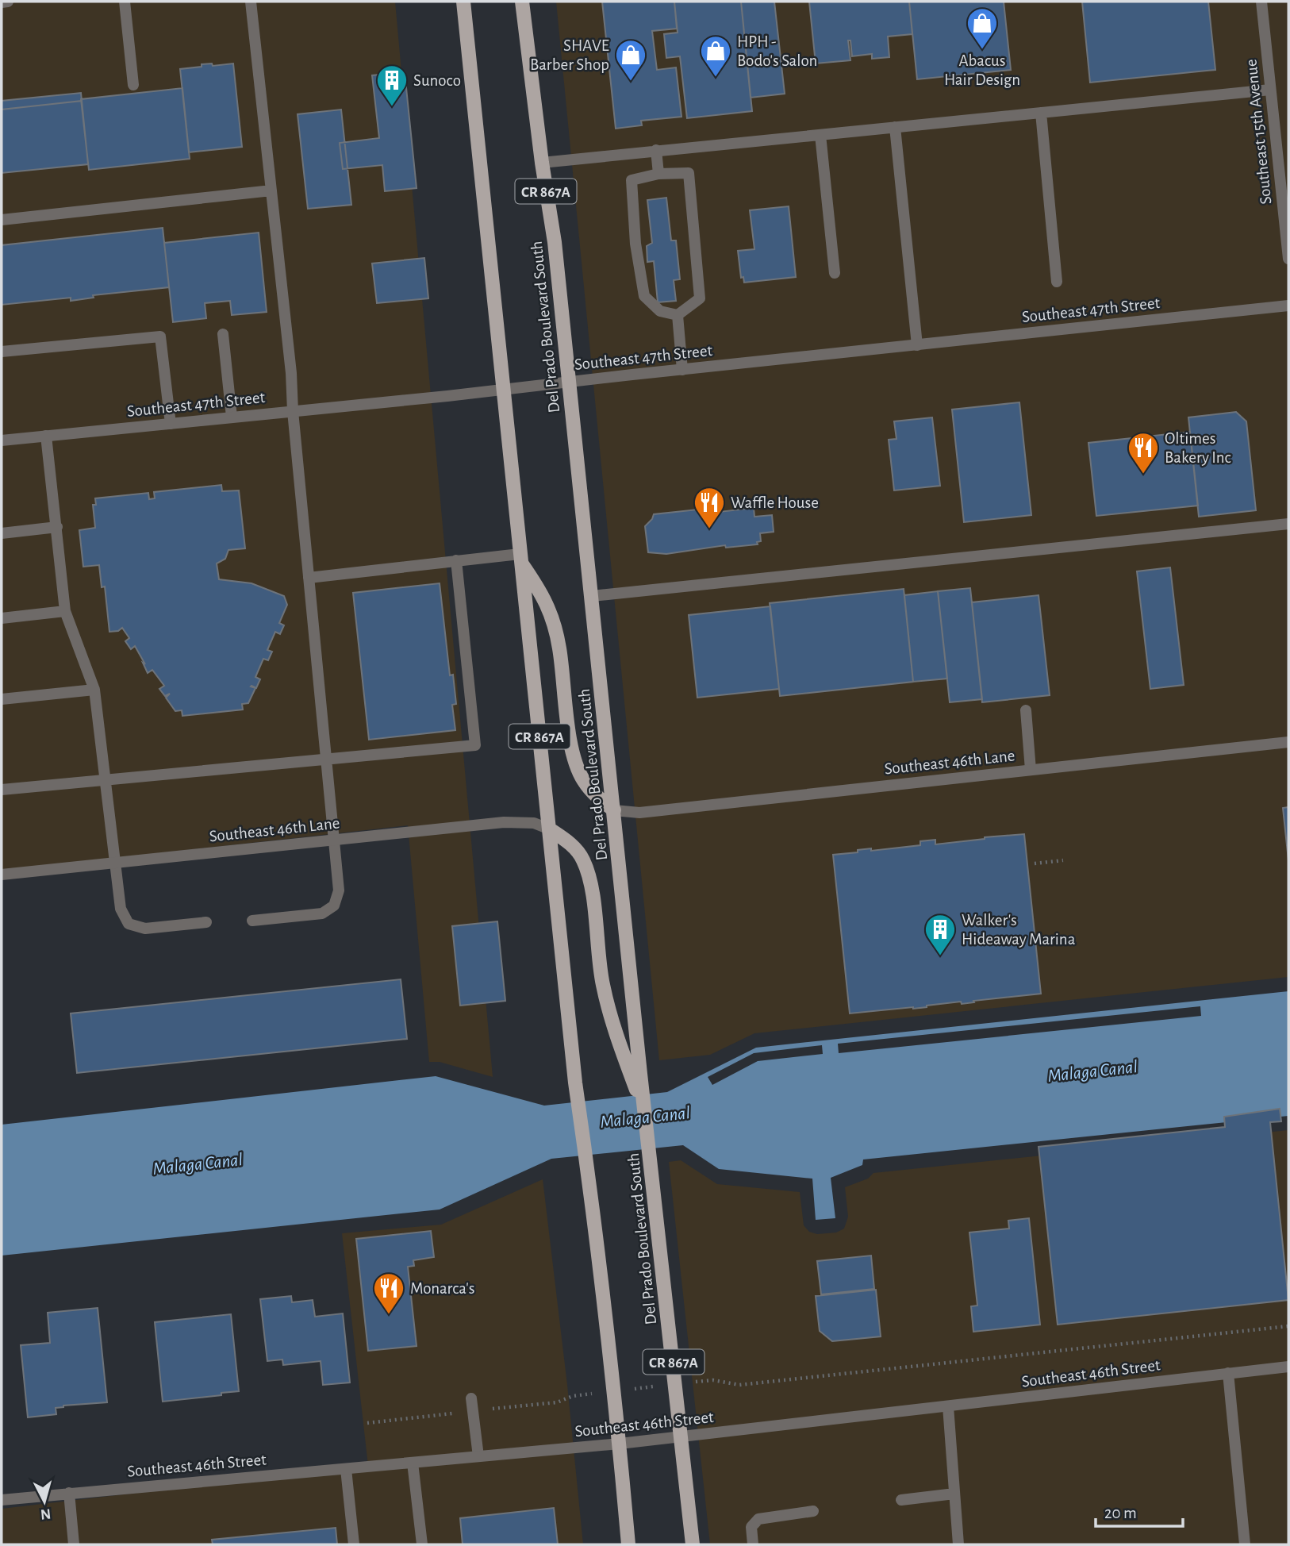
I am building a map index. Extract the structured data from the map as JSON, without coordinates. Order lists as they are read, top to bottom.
{
  "streets": {
    "main road": ["CR 867A", "Del Prado Boulevard South"],
    "street": [
      "Southeast 15th Avenue",
      "Southeast 47th Street",
      "Southeast 46th Lane",
      "Southeast 46th Street"
    ]
  },
  "crossings": [
    ["CR 867A", "Southeast 47th Street"],
    ["CR 867A", "Southeast 46th Lane"],
    ["CR 867A", "Southeast 46th Street"],
    ["Southeast 47th Street", "Del Prado Boulevard South"],
    ["Del Prado Boulevard South", "Southeast 46th Lane"],
    ["Del Prado Boulevard South", "Southeast 46th Street"]
  ],
  "water": ["Malaga Canal"],
  "places": {
    "shop": ["Abacus Hair Design", "HPH - Bodo's Salon", "SHAVE Barber Shop"],
    "building": ["Sunoco", "Walker's Hideaway Marina"],
    "restaurant": ["Oltimes Bakery Inc", "Waffle House", "Monarca's"]
  },
  "scale_bar": "20 m",
  "north": "bottom"
}
